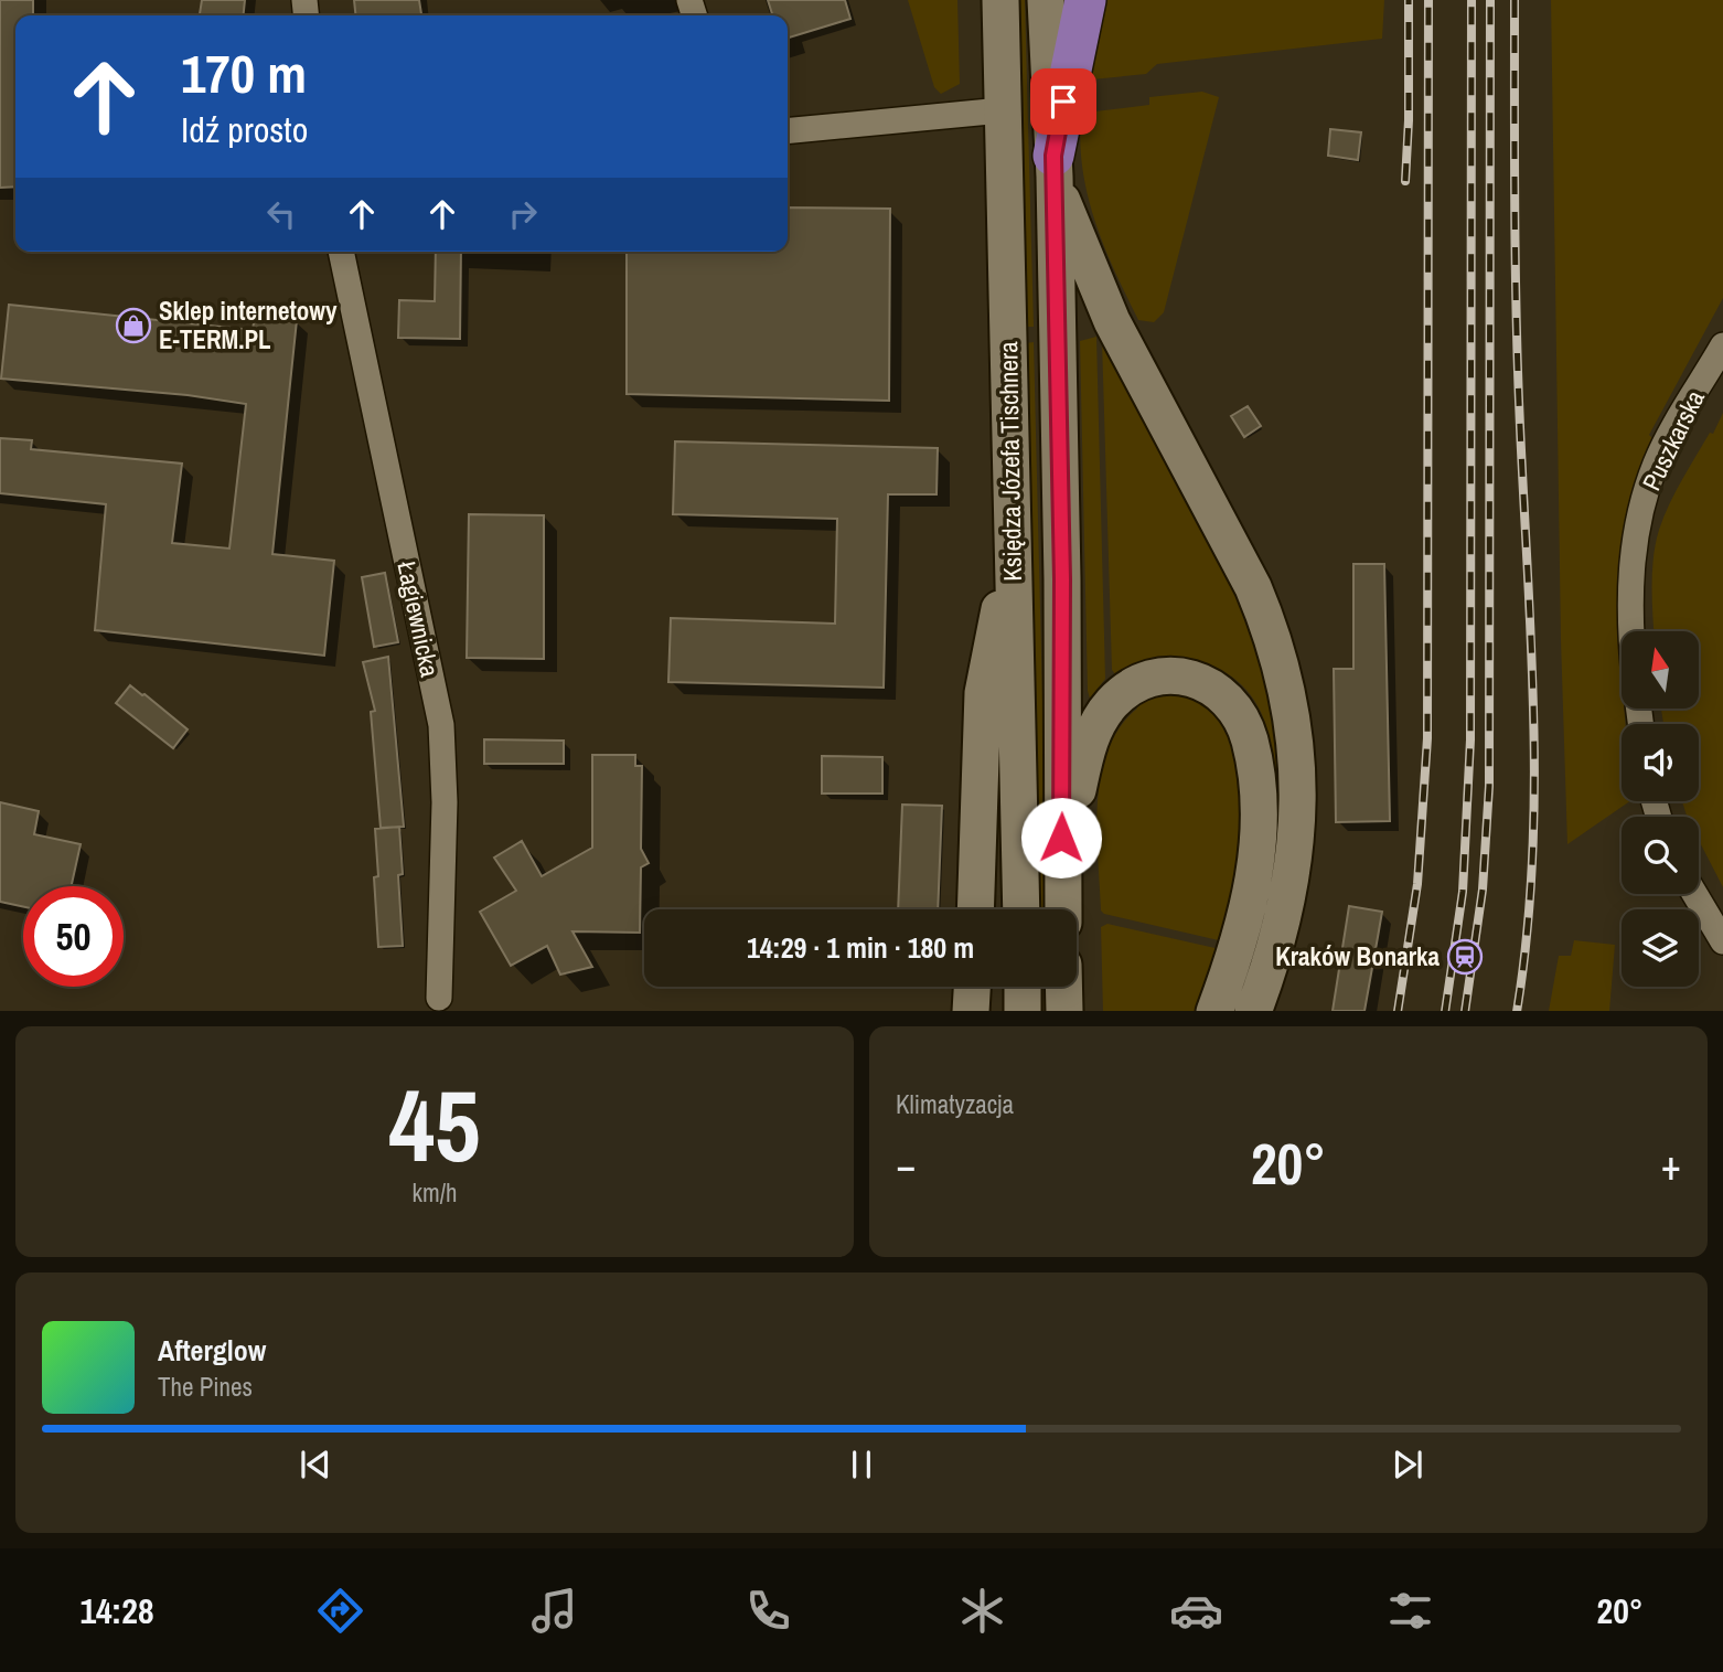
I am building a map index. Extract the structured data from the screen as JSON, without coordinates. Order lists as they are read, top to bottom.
{
  "streets": {
    "main road": ["Księdza Józefa Tischnera"],
    "street": ["Puszkarska", "Łagiewnicka"]
  },
  "places": {
    "shop": ["Sklep internetowy E-TERM.PL"],
    "station": ["Kraków Bonarka"]
  },
  "north": "top",
  "page": {
    "turn": ["170 m", "Idź prosto"],
    "limit": "50",
    "trip": "14:29 · 1 min · 180 m",
    "tile": [
      ["45", "km/h"],
      "Klimatyzacja"
    ],
    "heat": ["−", "20°", "+"],
    "song": ["Afterglow", "The Pines"],
    "tabs": ["14:28", "20°"]
  }
}
